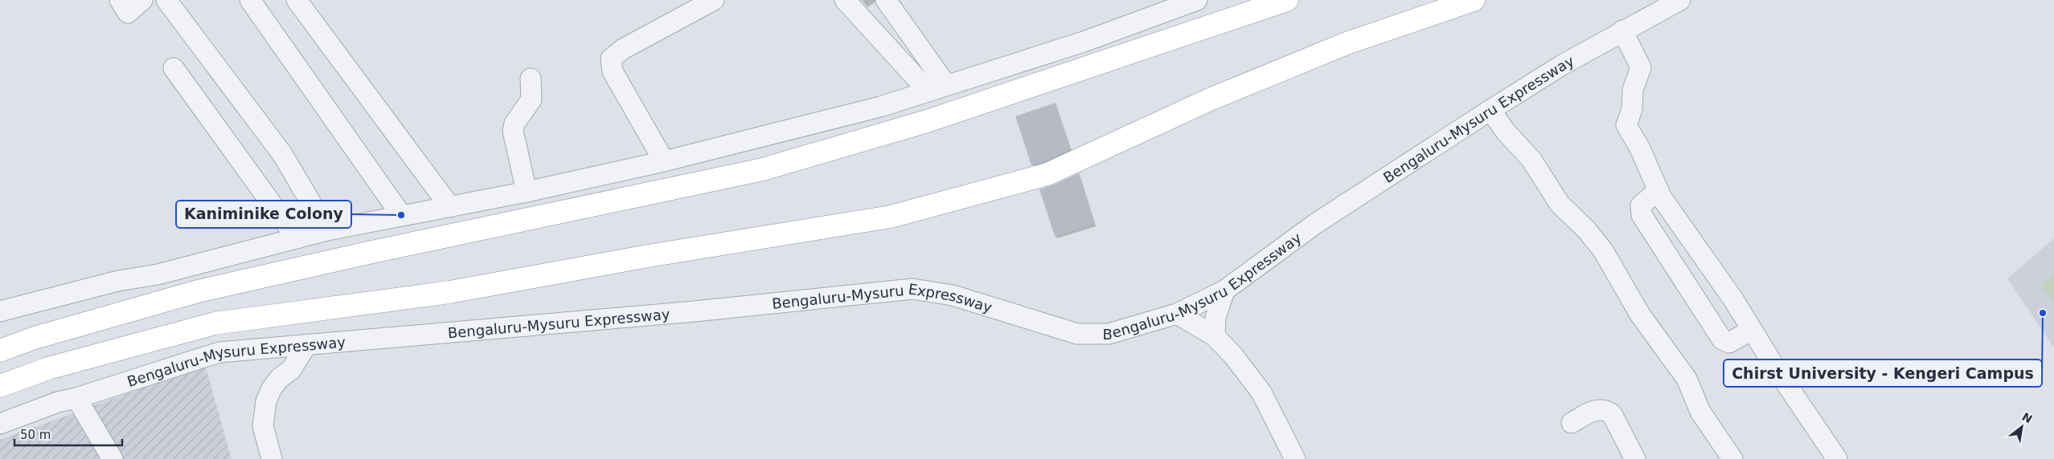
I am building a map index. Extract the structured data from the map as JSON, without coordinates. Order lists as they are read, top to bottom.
{
  "streets": {
    "street": ["Bengaluru-Mysuru Expressway"]
  },
  "places": ["Kaniminike Colony", "Chirst University - Kengeri Campus"],
  "scale_bar": "50 m",
  "north": "top right"
}
